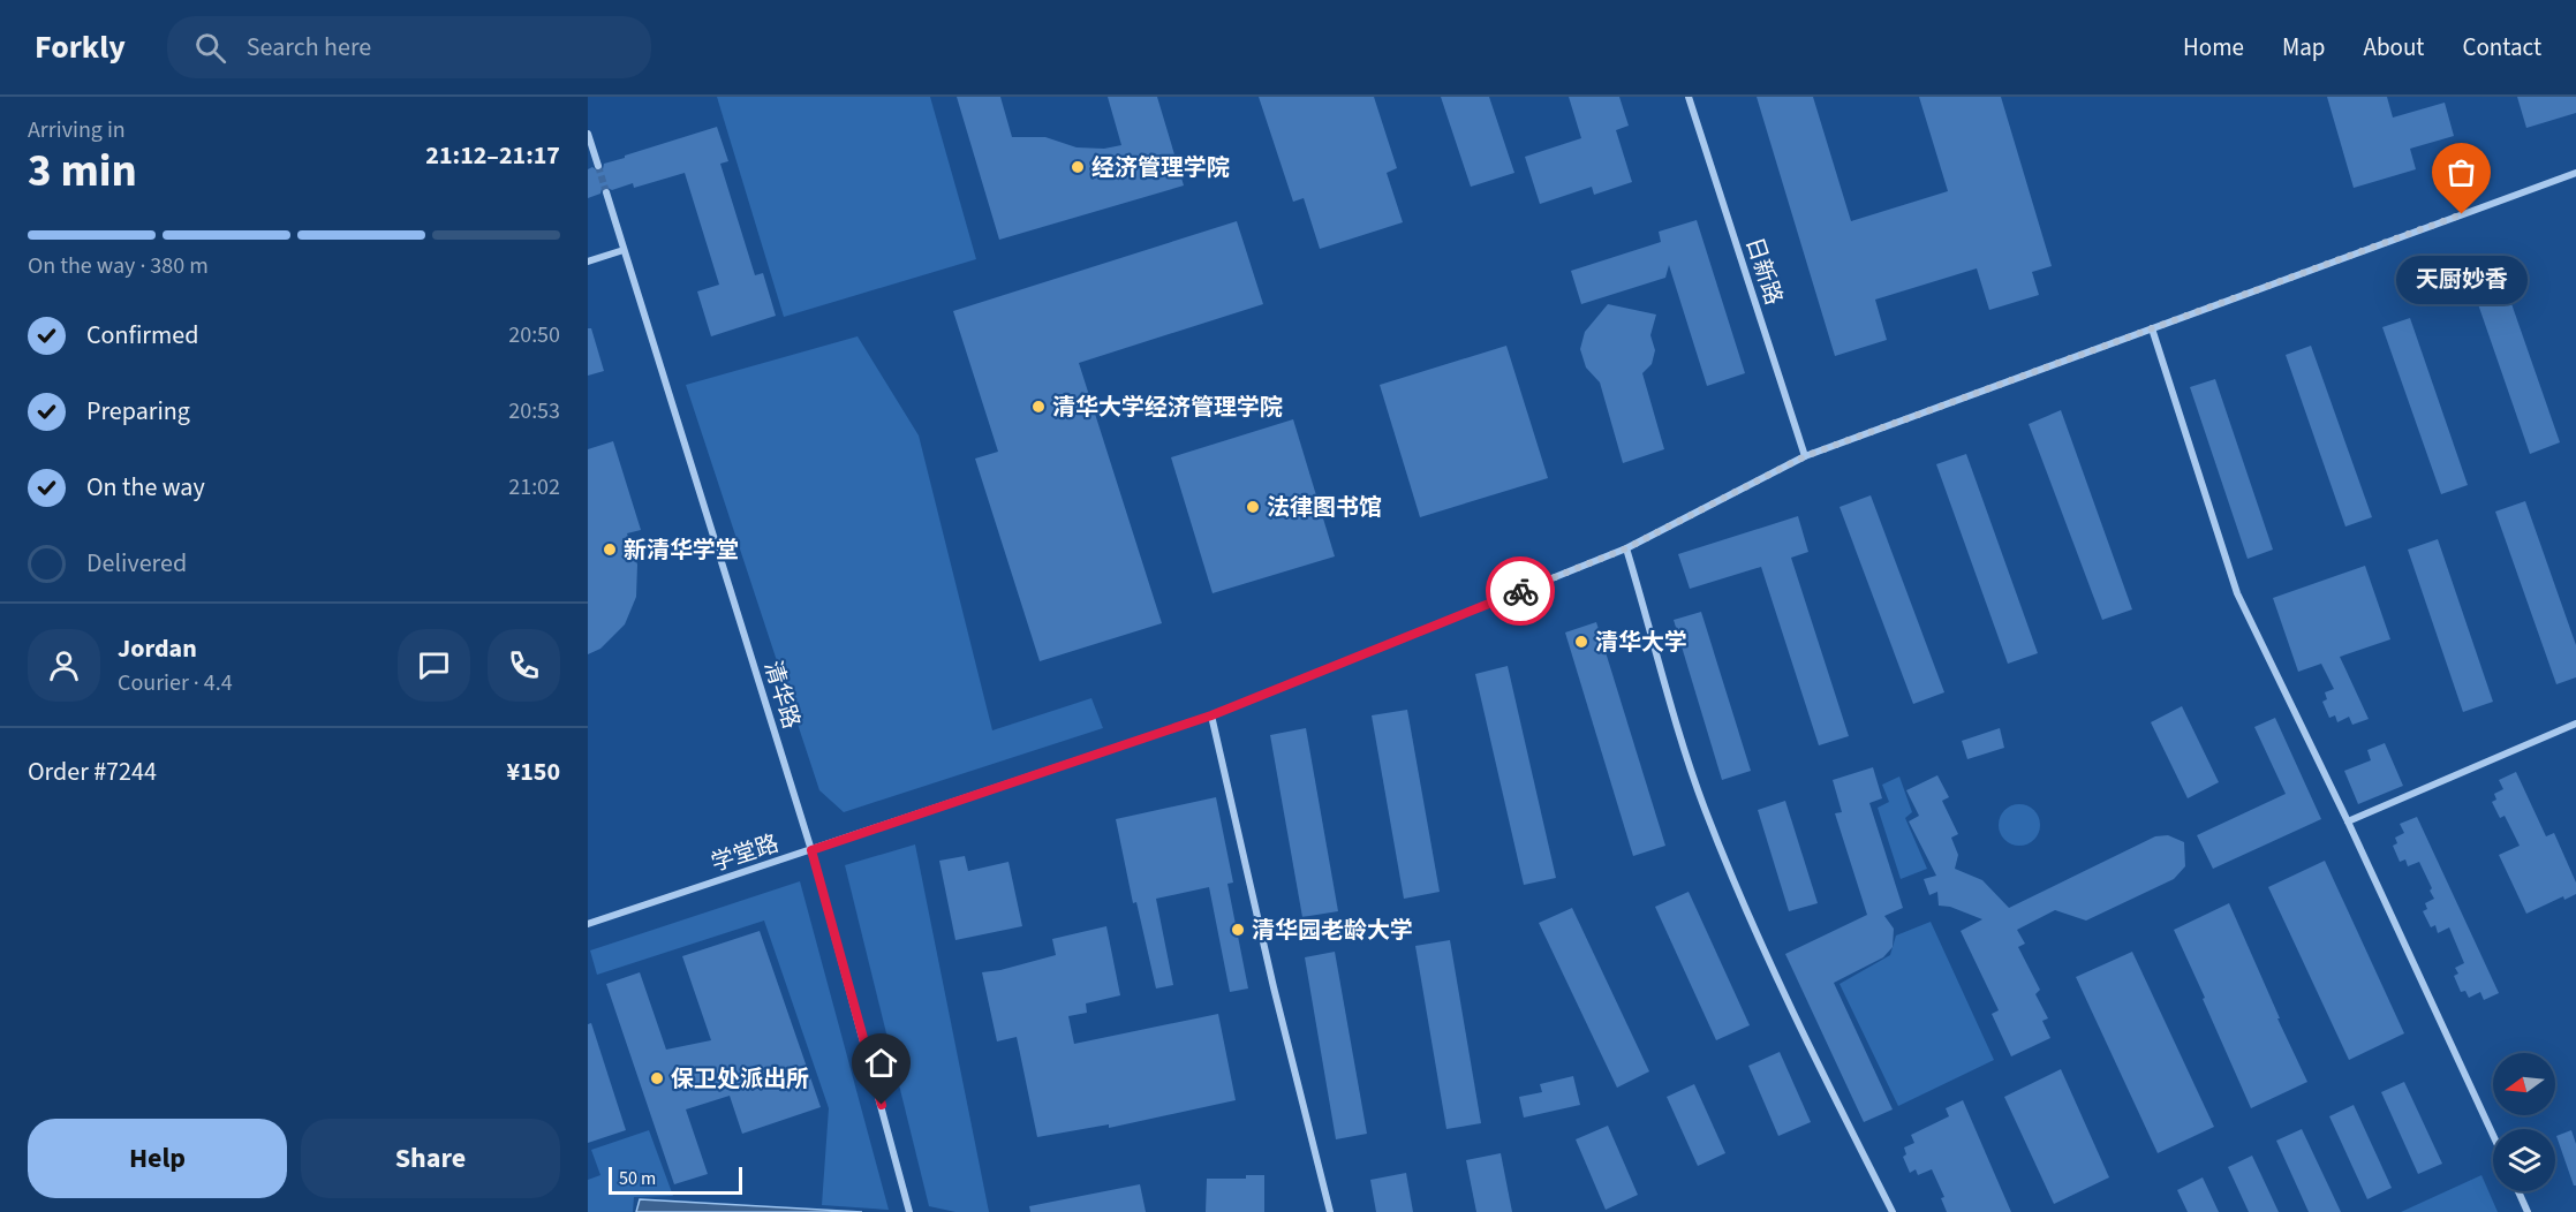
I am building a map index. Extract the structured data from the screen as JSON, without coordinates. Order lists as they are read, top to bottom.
{
  "streets": {
    "street": ["日新路", "清华路", "学堂路"]
  },
  "crossings": [
    ["日新路", "学堂路"],
    ["清华路", "学堂路"]
  ],
  "places": [
    "经济管理学院",
    "天厨妙香",
    "清华大学经济管理学院",
    "法律图书馆",
    "新清华学堂",
    "清华大学",
    "清华园老龄大学",
    "保卫处派出所"
  ],
  "scale_bar": "50 m",
  "north": "left",
  "page": {
    "header": "Forkly",
    "search": "Search here",
    "nav": [
      "Home",
      "Map",
      "About",
      "Contact"
    ],
    "heading": ["3 min", "Arriving in", "21:12–21:17"],
    "panel": [
      "Jordan",
      "Courier · 4.4",
      "Order #7244",
      "¥150"
    ],
    "bar": "On the way · 380 m",
    "bubble": "天厨妙香",
    "list": [
      ["Confirmed", "20:50"],
      ["Preparing", "20:53"],
      ["On the way", "21:02"],
      "Delivered"
    ],
    "buttons": ["Help", "Share"],
    "scale": "50 m"
  }
}
